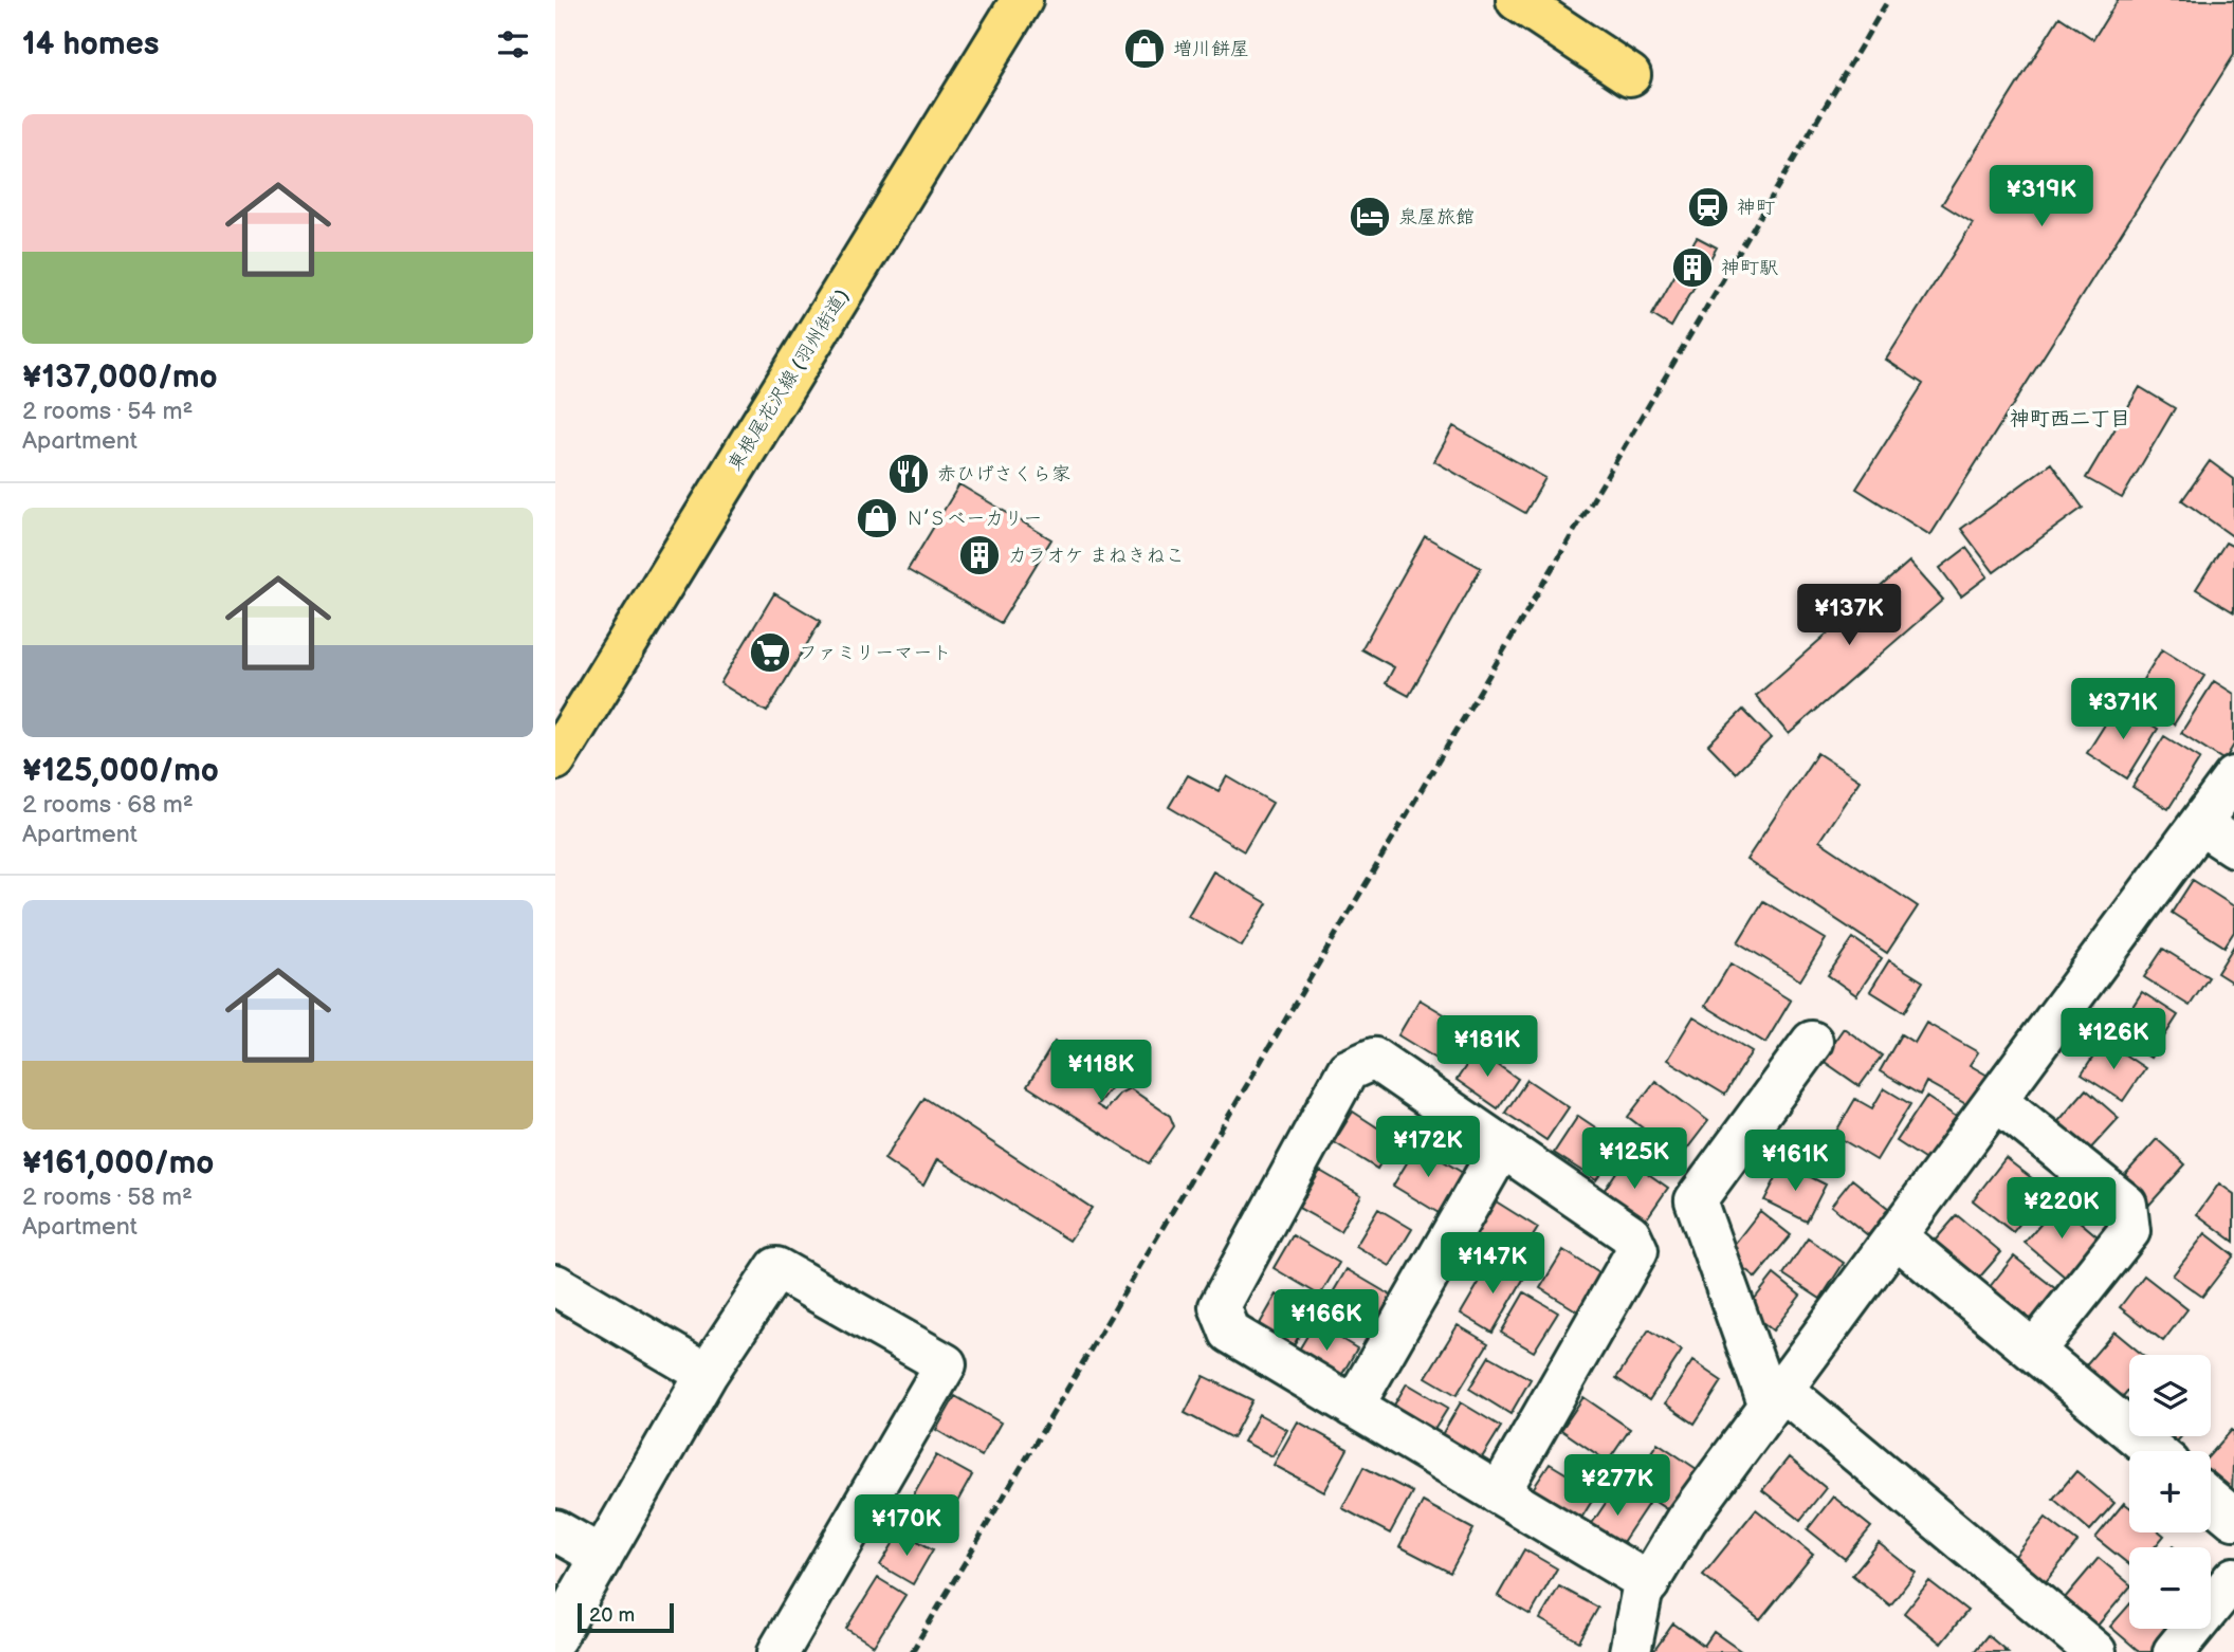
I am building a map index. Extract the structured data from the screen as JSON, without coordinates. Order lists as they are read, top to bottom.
{
  "streets": {
    "main road": ["東根尾花沢線 (羽州街道)"]
  },
  "districts": ["神町西二丁目"],
  "places": {
    "shop": ["増川餅屋", "Ｎ’Ｓベーカリー"],
    "station": ["神町"],
    "hotel": ["泉屋旅館"],
    "building": ["神町駅", "カラオケ まねきねこ"],
    "restaurant": ["赤ひげさくら家"],
    "supermarket": ["ファミリーマート"]
  },
  "scale_bar": "20 m",
  "page": {
    "heading": "14 homes",
    "list": [
      {
        "name": "¥137,000/mo",
        "note": "2 rooms · 54 m² · Apartment"
      },
      {
        "name": "¥125,000/mo",
        "note": "2 rooms · 68 m² · Apartment"
      },
      {
        "name": "¥161,000/mo",
        "note": "2 rooms · 58 m² · Apartment"
      }
    ],
    "price": [
      "¥319K",
      "¥137K",
      "¥371K",
      "¥126K",
      "¥181K",
      "¥118K",
      "¥172K",
      "¥125K",
      "¥161K",
      "¥220K",
      "¥147K",
      "¥166K",
      "¥277K",
      "¥170K"
    ],
    "map_buttons": ["+", "−"],
    "scale": "20 m"
  }
}
